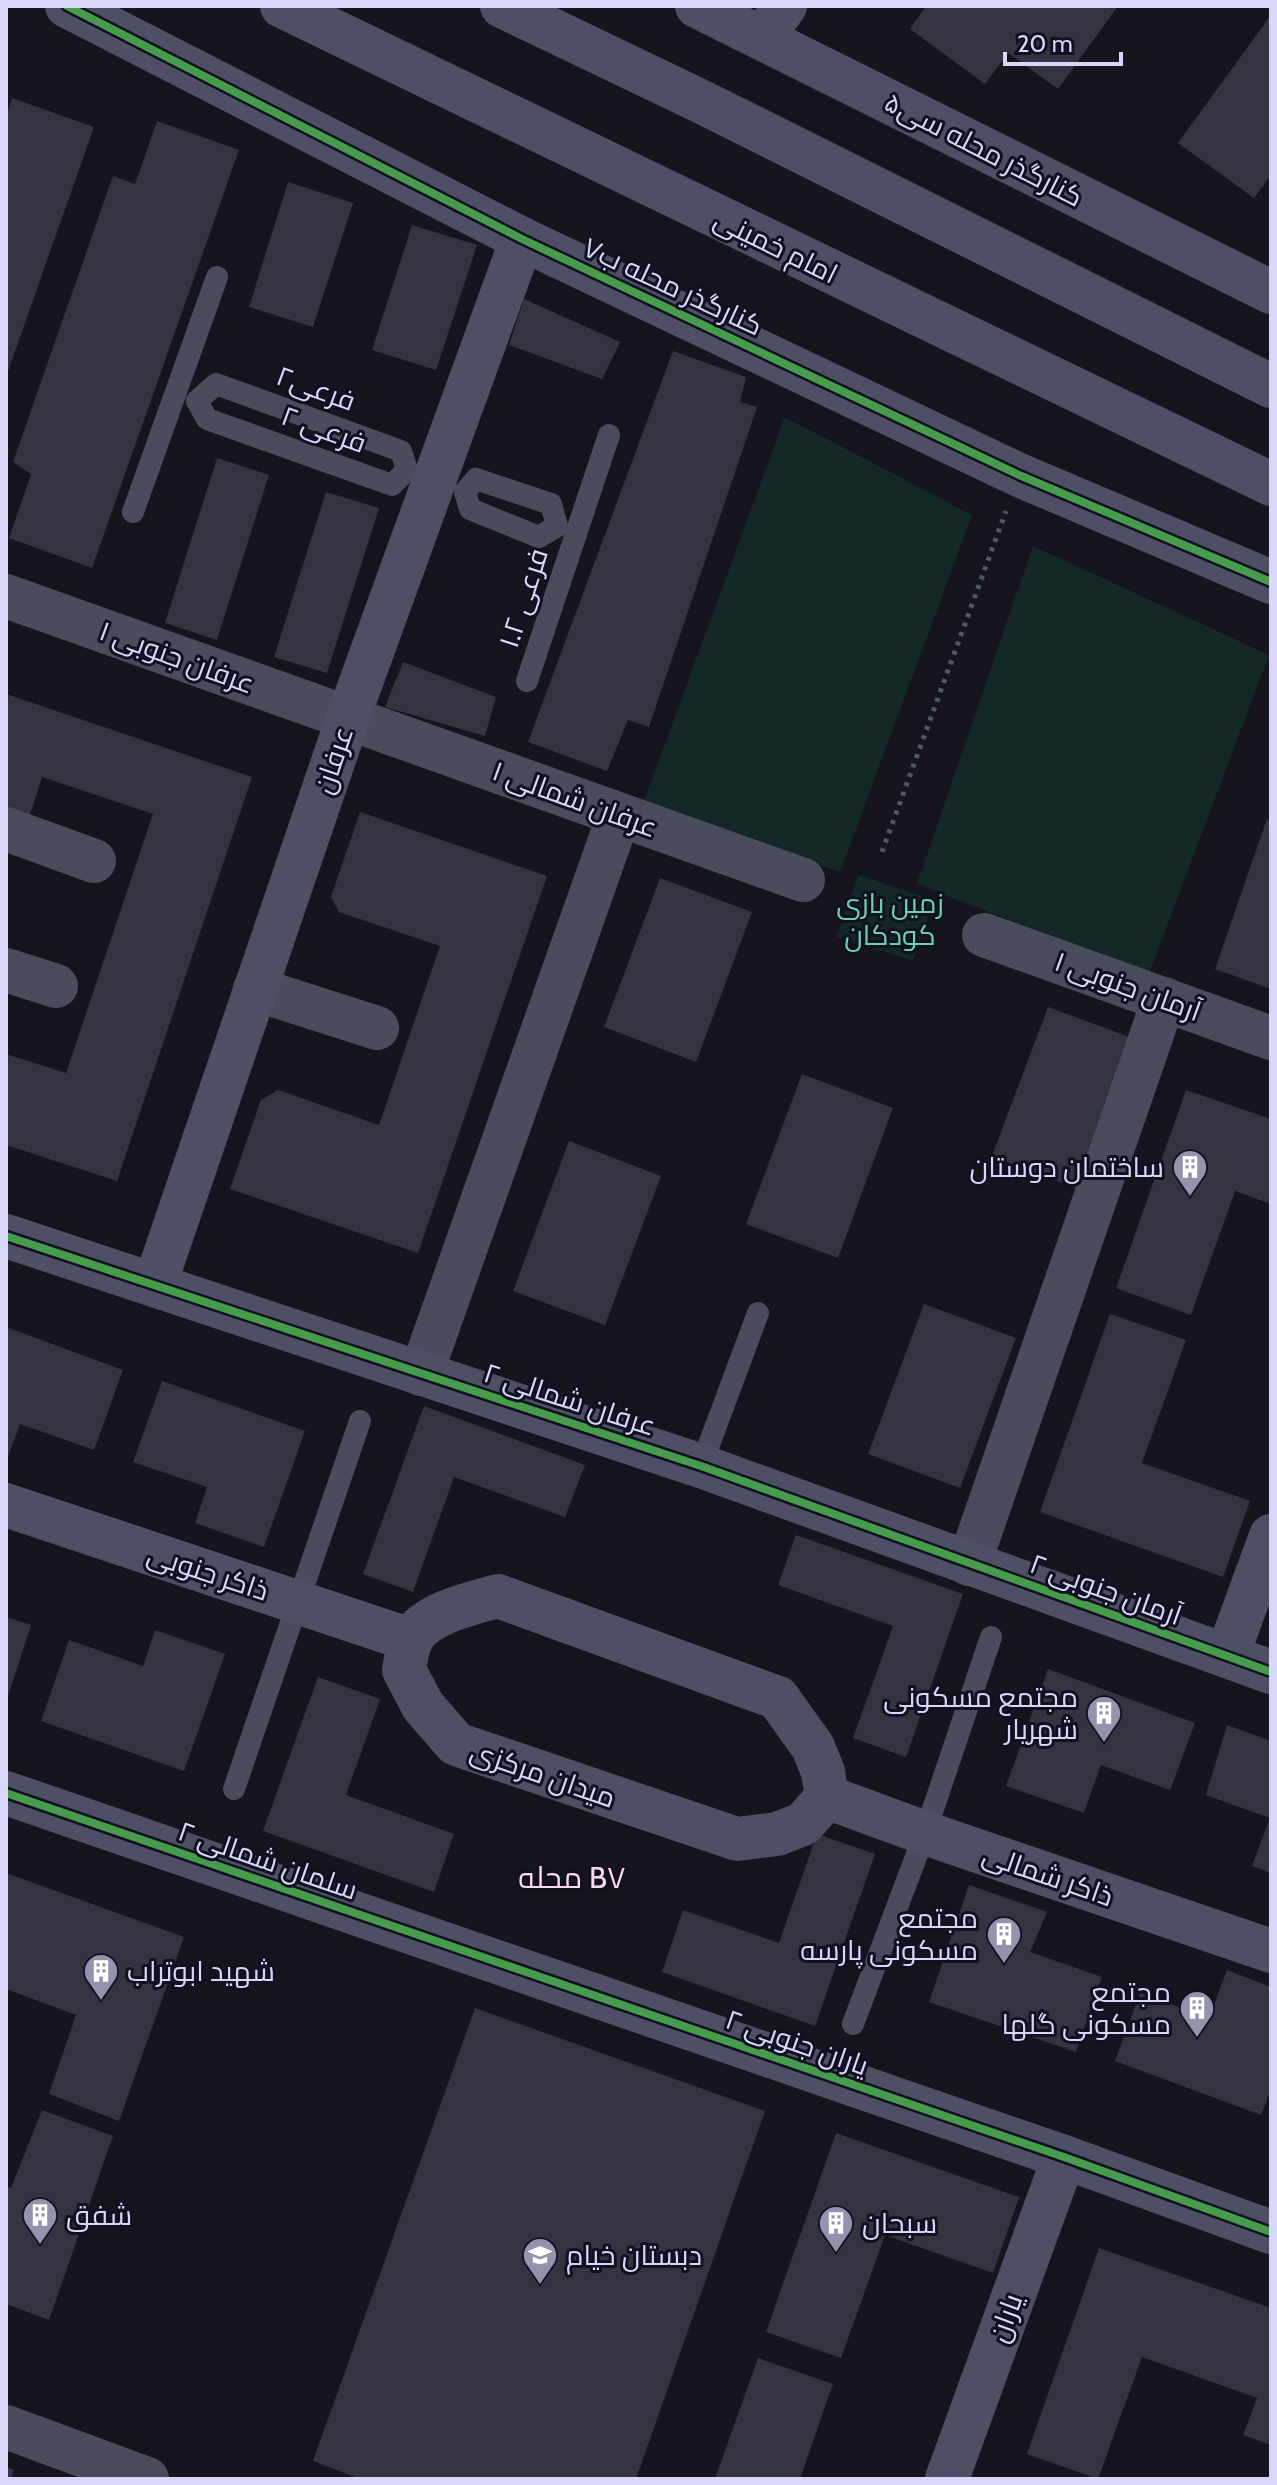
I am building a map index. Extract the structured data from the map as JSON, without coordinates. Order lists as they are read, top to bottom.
{
  "streets": {
    "street": [
      "کنارگذر محله سی۵",
      "امام خمینی",
      "کنارگذر محله ب۷",
      "عرفان جنوبی ۱",
      "عرفان",
      "عرفان شمالی ۱",
      "آرمان جنوبی ۱",
      "عرفان شمالی ۲",
      "ذاکر جنوبی",
      "آرمان جنوبی ۲",
      "میدان مرکزی",
      "سلمان شمالی ۲",
      "ذاکر شمالی",
      "یاران جنوبی ۲",
      "یاران"
    ],
    "lane": ["فرعی۲", "فرعی ۲", "فرعی ۱.۲"]
  },
  "crossings": [
    ["کنارگذر محله ب۷", "عرفان"],
    ["فرعی۲", "فرعی ۲"],
    ["فرعی۲", "عرفان"],
    ["فرعی ۲", "عرفان"],
    ["عرفان جنوبی ۱", "عرفان"],
    ["عرفان جنوبی ۱", "عرفان شمالی ۱"],
    ["عرفان", "عرفان شمالی ۱"],
    ["عرفان", "عرفان شمالی ۲"],
    ["عرفان شمالی ۲", "آرمان جنوبی ۲"],
    ["ذاکر جنوبی", "میدان مرکزی"],
    ["میدان مرکزی", "ذاکر شمالی"],
    ["سلمان شمالی ۲", "یاران جنوبی ۲"],
    ["یاران جنوبی ۲", "یاران"]
  ],
  "districts": ["محله B۷"],
  "parks": ["زمین بازی کودکان"],
  "places": {
    "building": [
      "ساختمان دوستان",
      "مجتمع مسکونی شهریار",
      "مجتمع مسکونی پارسه",
      "شهید ابوتراب",
      "مجتمع مسکونی گلها",
      "شفق",
      "سبحان"
    ],
    "school or university": ["دبستان خیام"]
  },
  "scale_bar": "20 m"
}
